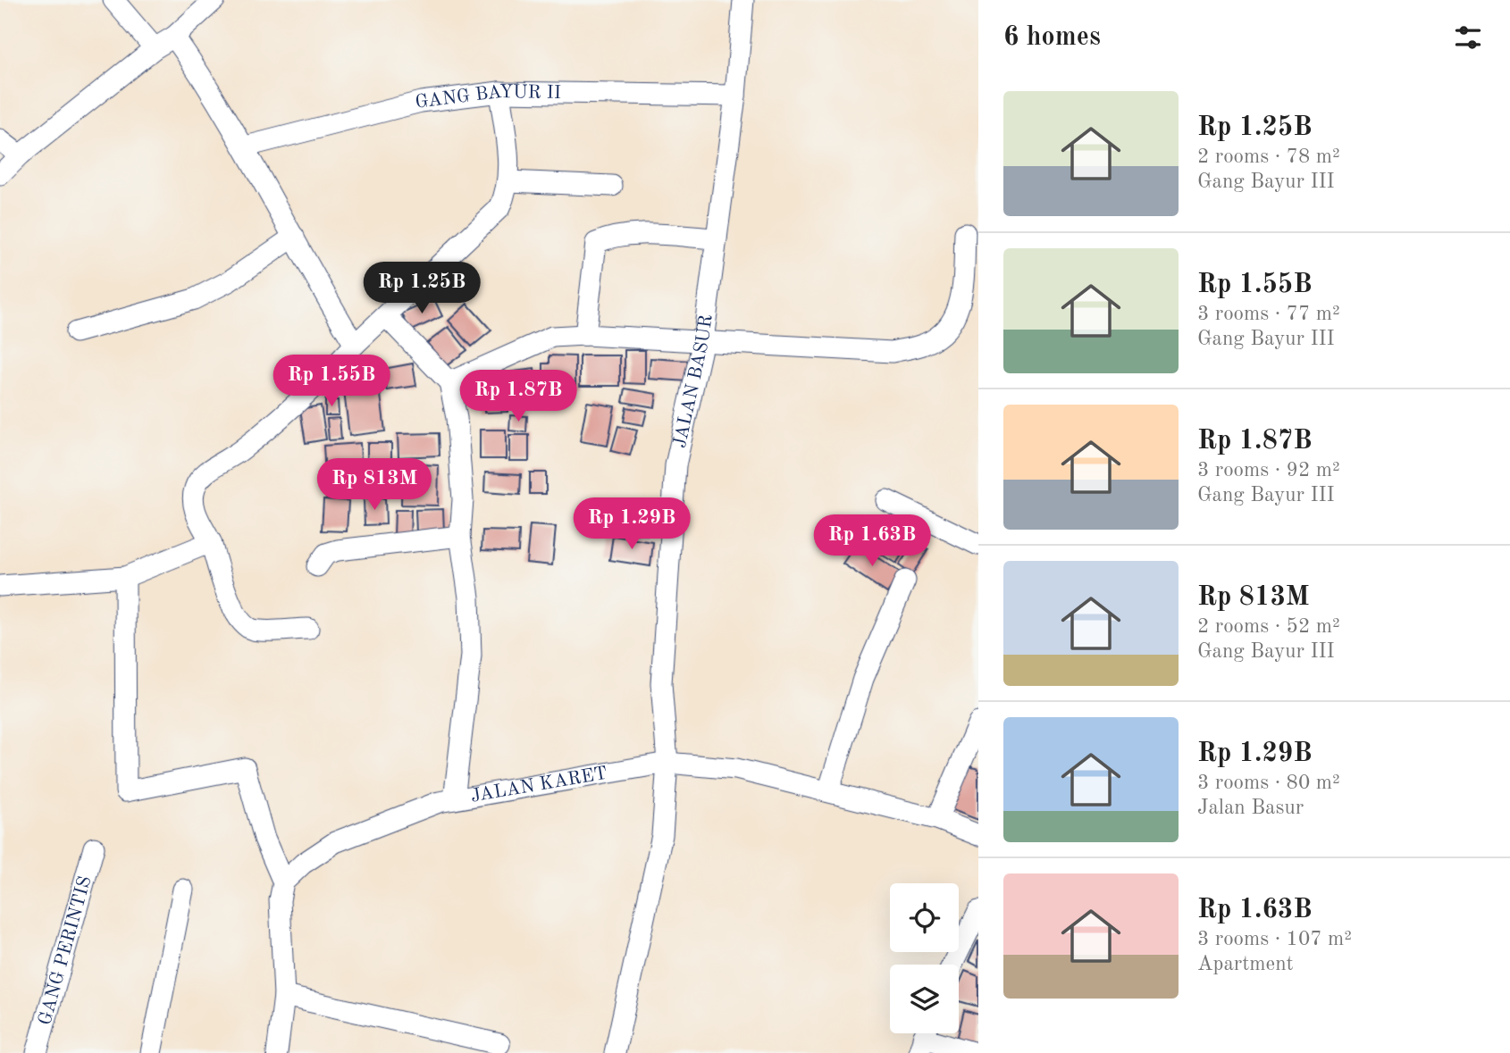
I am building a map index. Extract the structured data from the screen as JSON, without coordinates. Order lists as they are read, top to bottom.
{
  "streets": {
    "street": [
      "GANG BAYUR II",
      "JALAN BASUR",
      "JALAN KARET",
      "GANG PERINTIS"
    ]
  },
  "crossings": [
    ["GANG BAYUR II", "JALAN BASUR"],
    ["JALAN BASUR", "JALAN KARET"]
  ],
  "page": {
    "heading": "6 homes",
    "list": [
      {
        "name": "Rp 1.25B",
        "note": "2 rooms · 78 m² · Gang Bayur III"
      },
      {
        "name": "Rp 1.55B",
        "note": "3 rooms · 77 m² · Gang Bayur III"
      },
      {
        "name": "Rp 1.87B",
        "note": "3 rooms · 92 m² · Gang Bayur III"
      },
      {
        "name": "Rp 813M",
        "note": "2 rooms · 52 m² · Gang Bayur III"
      },
      {
        "name": "Rp 1.29B",
        "note": "3 rooms · 80 m² · Jalan Basur"
      },
      {
        "name": "Rp 1.63B",
        "note": "3 rooms · 107 m² · Apartment"
      }
    ],
    "price": [
      "Rp 1.25B",
      "Rp 1.55B",
      "Rp 1.87B",
      "Rp 813M",
      "Rp 1.29B",
      "Rp 1.63B"
    ]
  }
}
